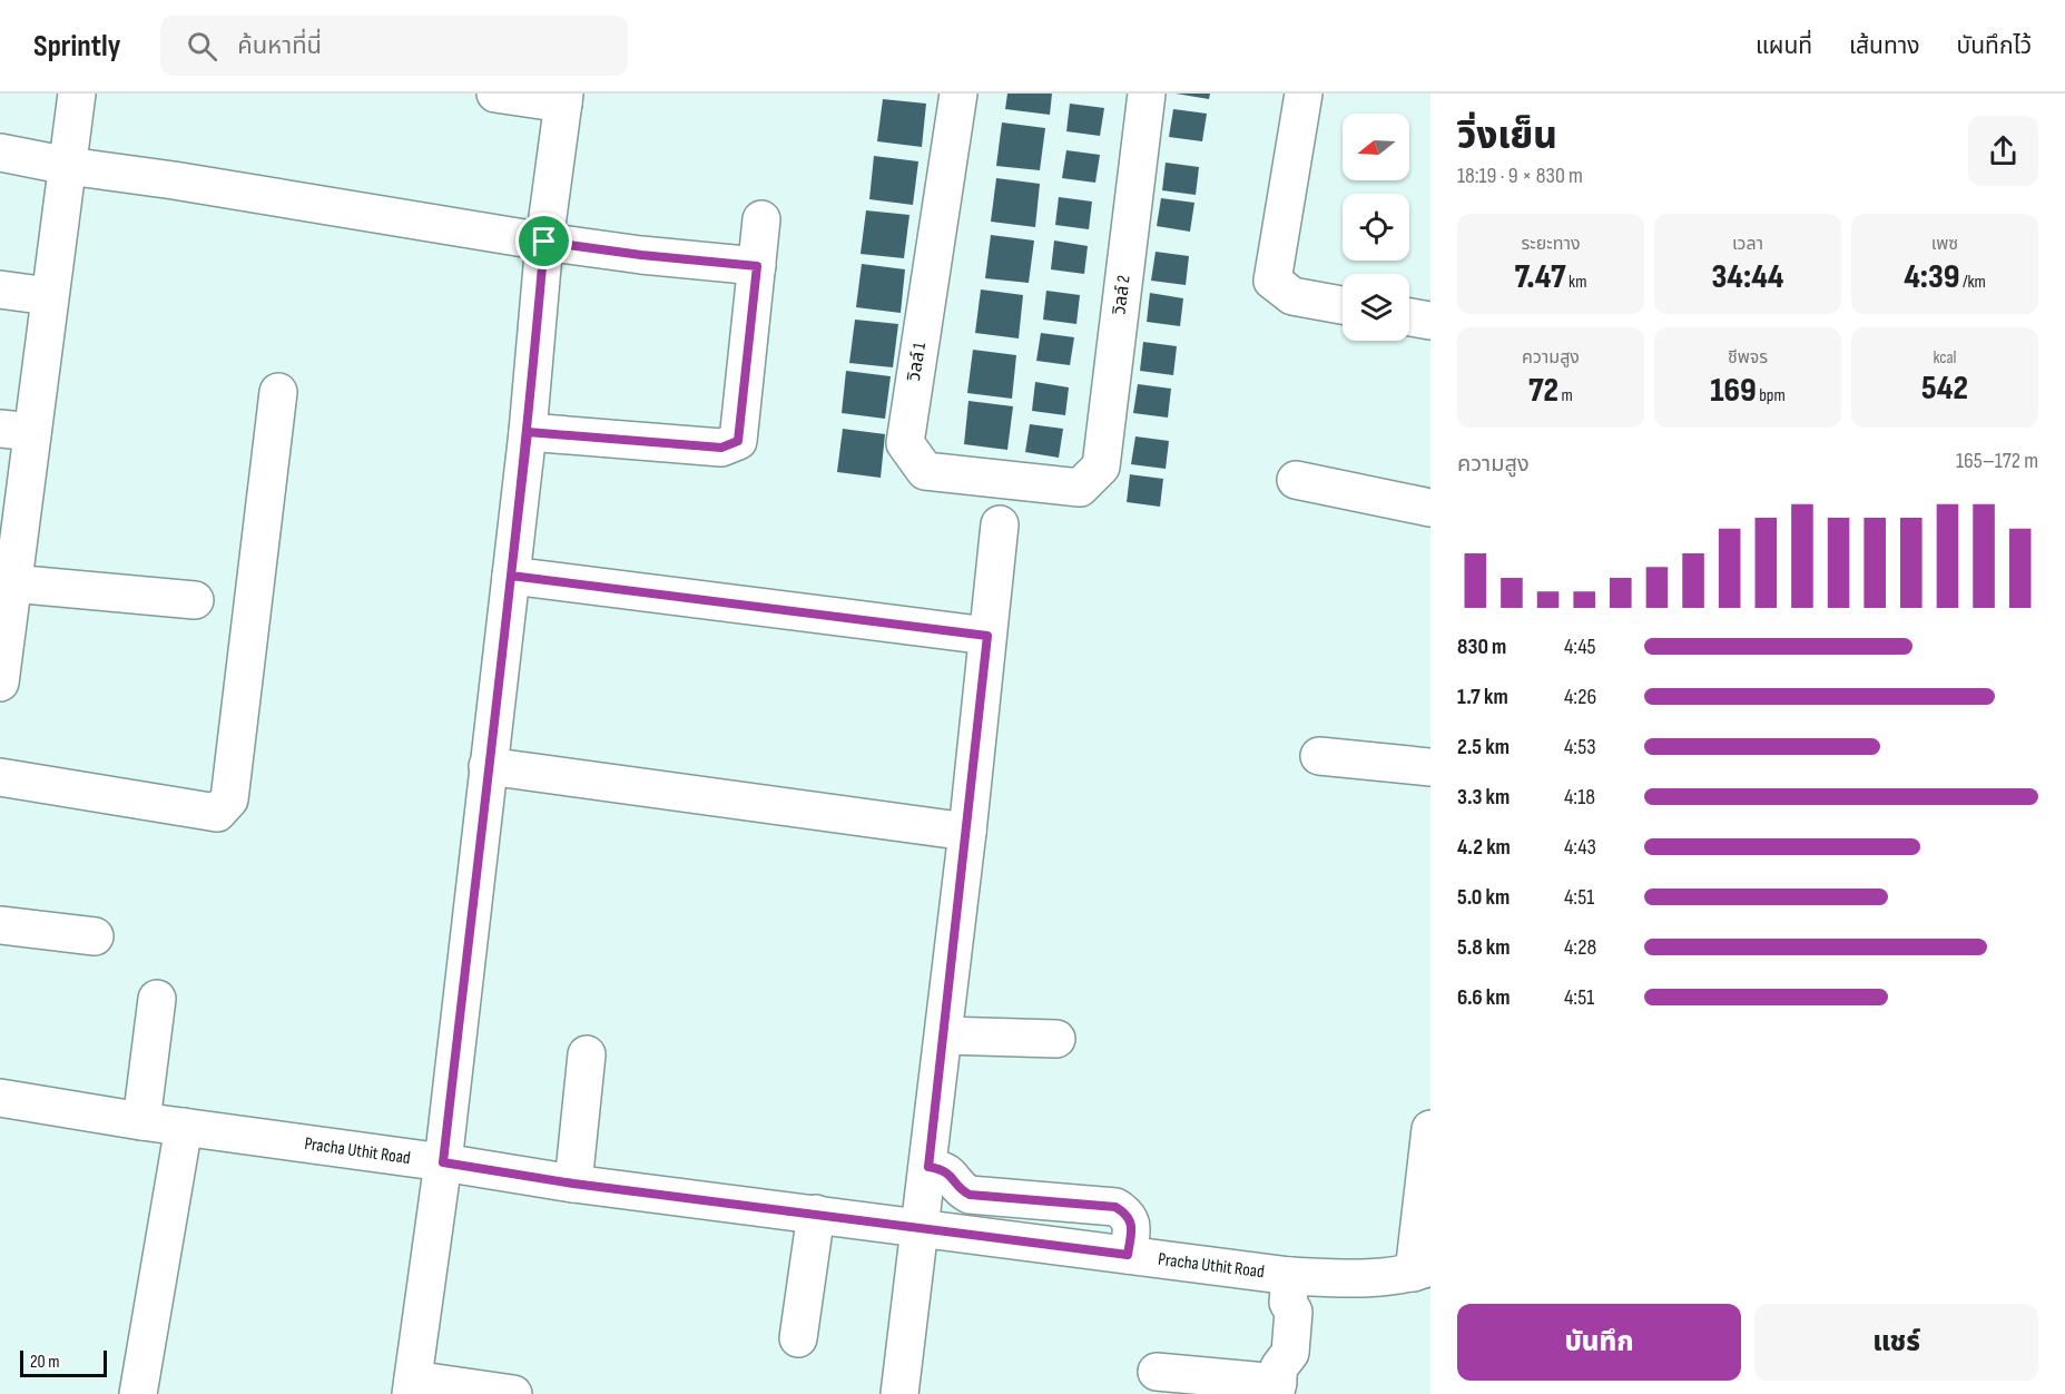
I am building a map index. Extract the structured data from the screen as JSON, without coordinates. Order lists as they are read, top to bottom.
{
  "streets": {
    "street": ["วิลล์ 2", "วิลล์ 1", "Pracha Uthit Road"]
  },
  "crossings": [
    ["วิลล์ 2", "วิลล์ 1"]
  ],
  "scale_bar": "20 m",
  "north": "left",
  "page": {
    "header": "Sprintly",
    "search": "ค้นหาที่นี่",
    "nav": ["แผนที่", "เส้นทาง", "บันทึกไว้"],
    "heading": ["วิ่งเย็น", "18:19 · 9 × 830 m"],
    "stats": [
      ["ระยะทาง", "7.47 km"],
      ["เวลา", "34:44"],
      ["เพซ", "4:39 /km"],
      ["ความสูง", "72 m"],
      ["ชีพจร", "169 bpm"],
      ["kcal", "542"]
    ],
    "chart": ["ความสูง", "165–172 m"],
    "list": [
      {
        "name": "830 m",
        "note": "4:45"
      },
      {
        "name": "1.7 km",
        "note": "4:26"
      },
      {
        "name": "2.5 km",
        "note": "4:53"
      },
      {
        "name": "3.3 km",
        "note": "4:18"
      },
      {
        "name": "4.2 km",
        "note": "4:43"
      },
      {
        "name": "5.0 km",
        "note": "4:51"
      },
      {
        "name": "5.8 km",
        "note": "4:28"
      },
      {
        "name": "6.6 km",
        "note": "4:51"
      }
    ],
    "buttons": ["บันทึก", "แชร์"],
    "scale": "20 m"
  }
}
